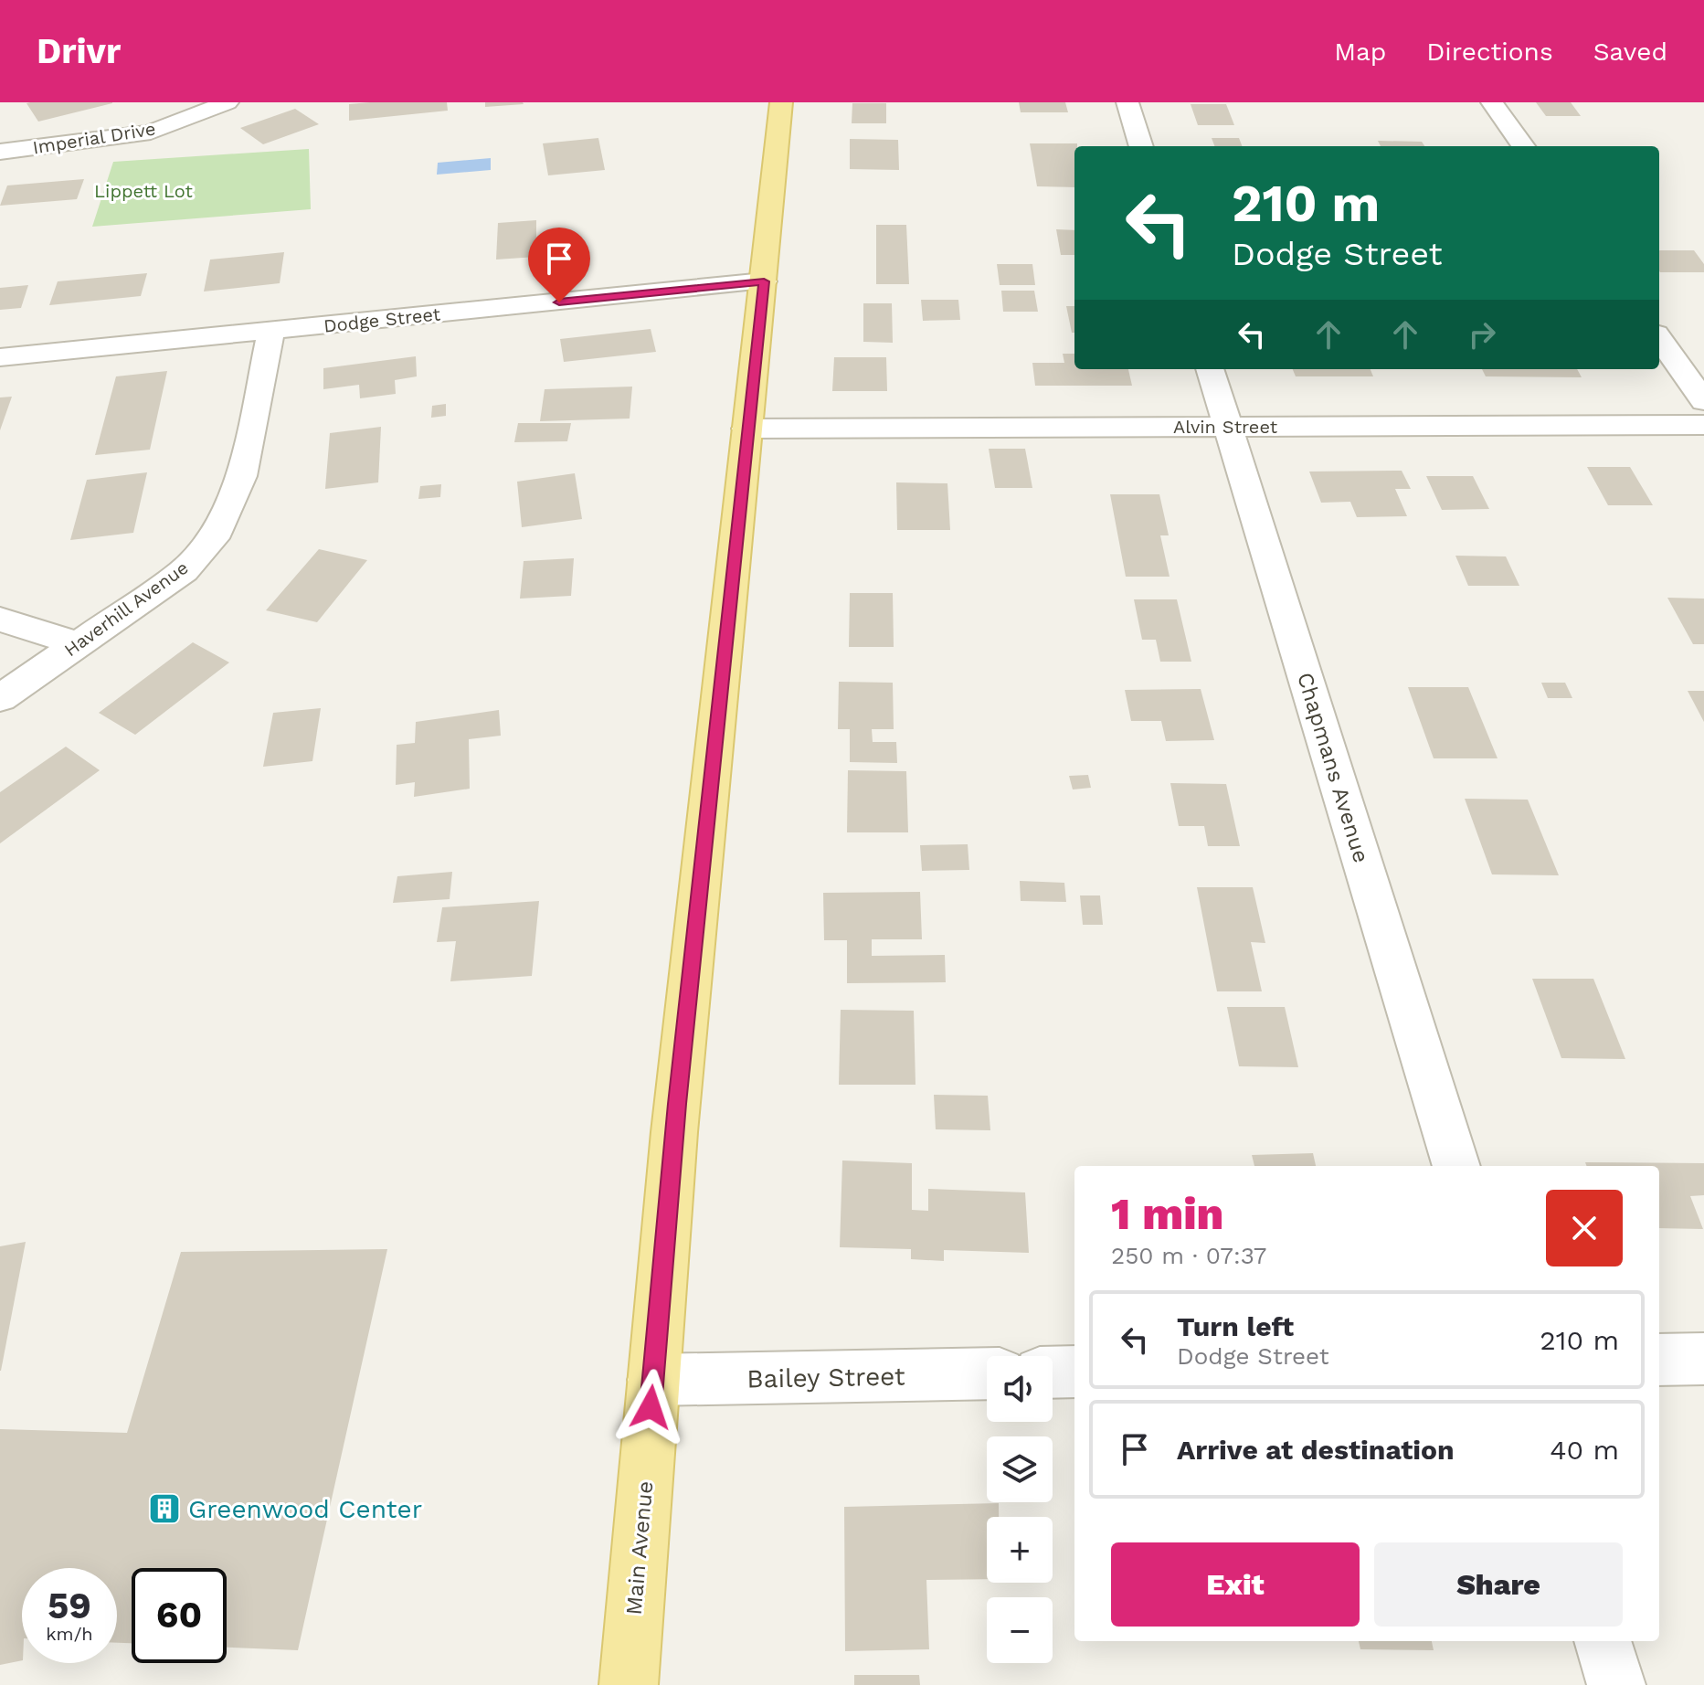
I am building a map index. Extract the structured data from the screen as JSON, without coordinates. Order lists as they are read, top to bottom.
{
  "streets": {
    "main road": ["Main Avenue"],
    "street": [
      "Imperial Drive",
      "Dodge Street",
      "Alvin Street",
      "Haverhill Avenue",
      "Chapmans Avenue",
      "Bailey Street"
    ]
  },
  "crossings": [
    ["Dodge Street", "Haverhill Avenue"],
    ["Dodge Street", "Main Avenue"],
    ["Alvin Street", "Chapmans Avenue"],
    ["Alvin Street", "Main Avenue"],
    ["Bailey Street", "Main Avenue"]
  ],
  "parks": ["Lippett Lot"],
  "places": {
    "building": ["Greenwood Center"]
  },
  "page": {
    "header": "Drivr",
    "nav": ["Map", "Directions", "Saved"],
    "turn": ["210 m", "Dodge Street"],
    "heading": ["1 min", "250 m · 07:37"],
    "list": [
      {
        "name": "Turn left",
        "note": "Dodge Street",
        "value": "210 m"
      },
      {
        "name": "Arrive at destination",
        "value": "40 m"
      }
    ],
    "map_buttons": ["+", "−"],
    "buttons": ["Exit", "Share"],
    "speed": "59 km/h",
    "limit": "60"
  }
}
